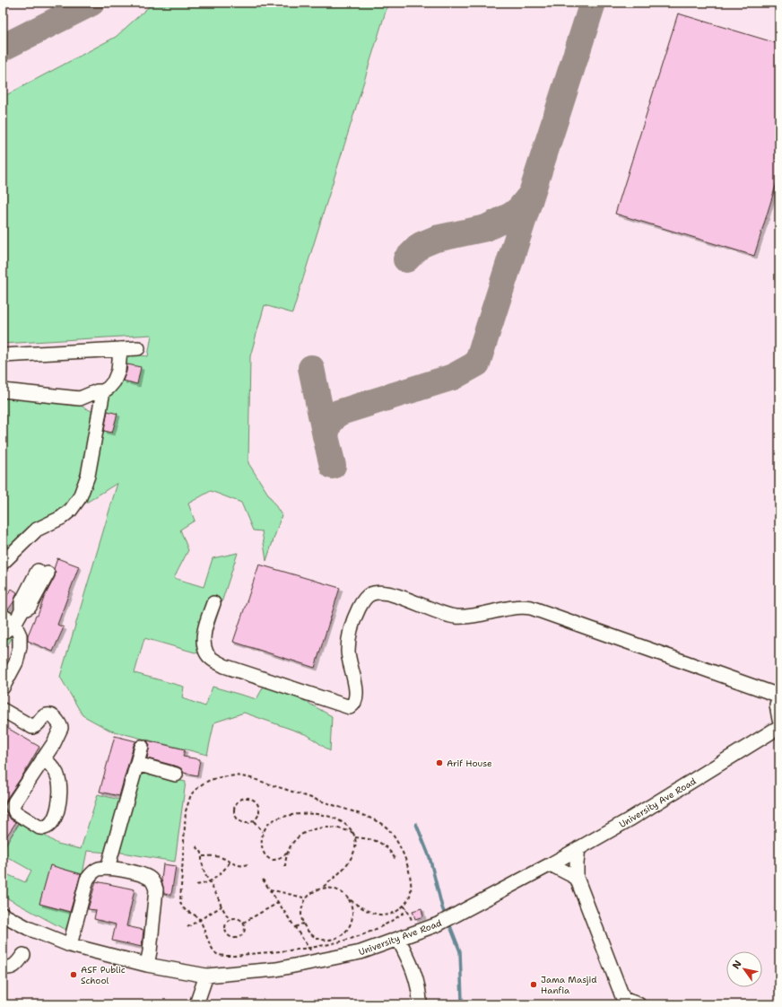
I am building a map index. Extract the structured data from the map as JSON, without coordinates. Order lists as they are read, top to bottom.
{
  "streets": {
    "street": ["University Ave Road"]
  },
  "places": ["Arif House", "ASF Public School", "Jama Masjid Hanfia"],
  "north": "top left"
}
